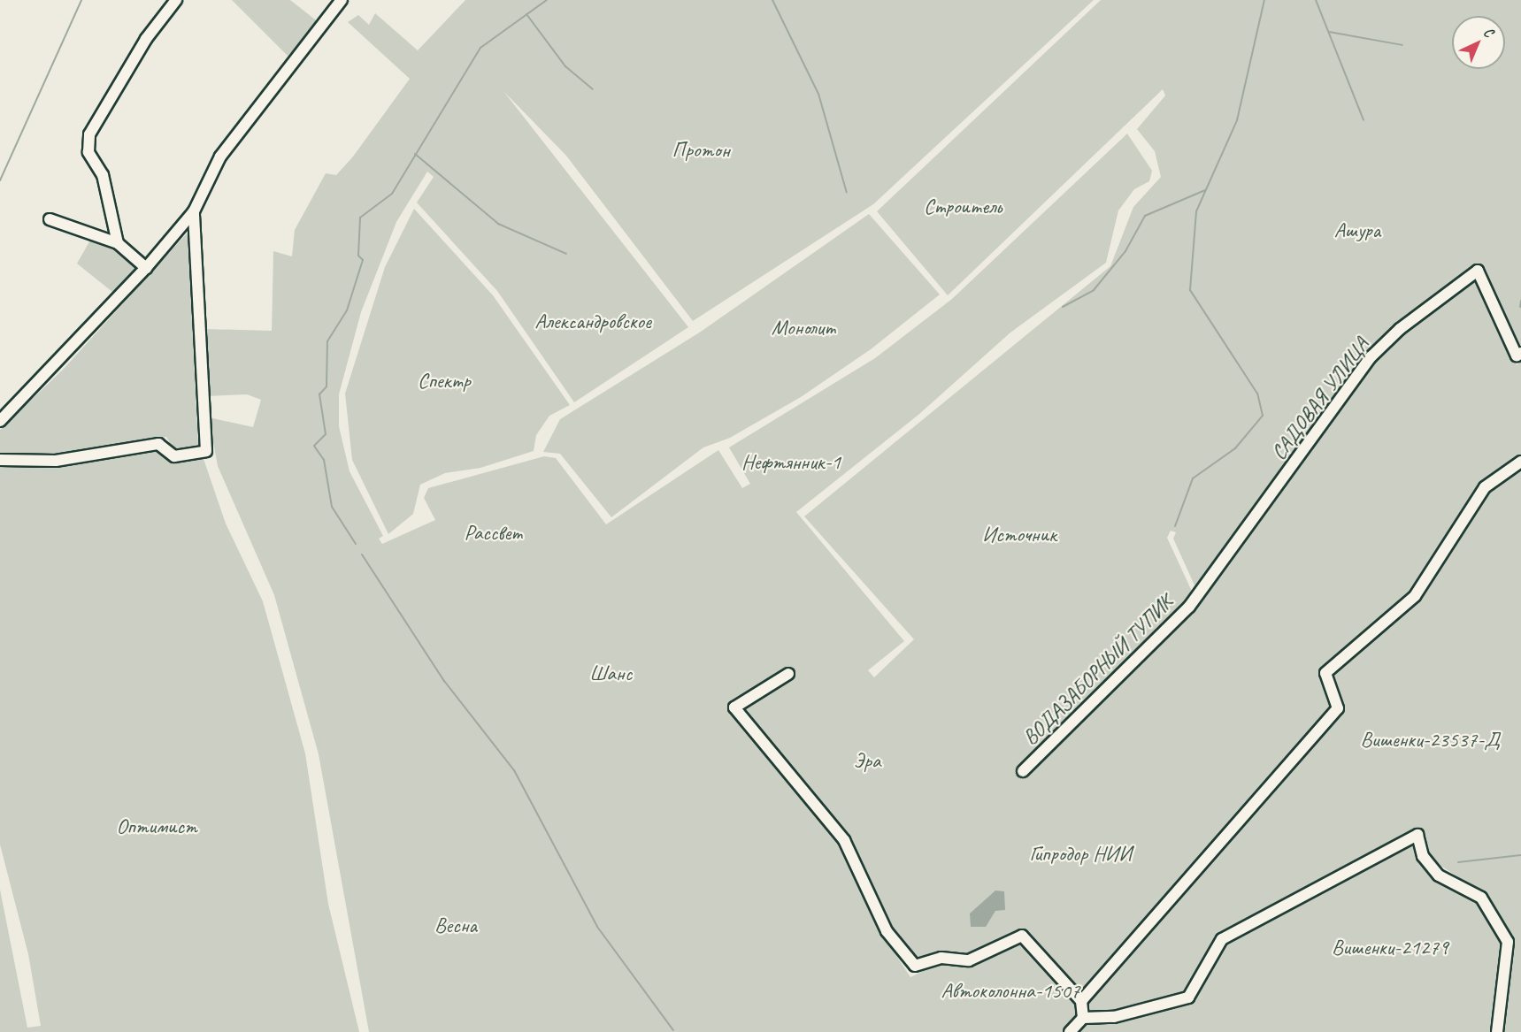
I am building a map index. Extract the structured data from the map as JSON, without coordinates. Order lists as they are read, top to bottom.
{
  "streets": {
    "street": ["САДОВАЯ УЛИЦА", "ВОДАЗАБОРНЫЙ ТУПИК"]
  },
  "crossings": [
    ["САДОВАЯ УЛИЦА", "ВОДАЗАБОРНЫЙ ТУПИК"]
  ],
  "parks": [
    "Протон",
    "Строитель",
    "Ашура",
    "Александровское",
    "Монолит",
    "Спектр",
    "Нефтянник-1",
    "Рассвет",
    "Источник",
    "Шанс",
    "Вишенки-23537-Д",
    "Эра",
    "Оптимист",
    "Гипродор НИИ",
    "Весна",
    "Вишенки-21279",
    "Автоколонна-1507"
  ],
  "north": "top right"
}
